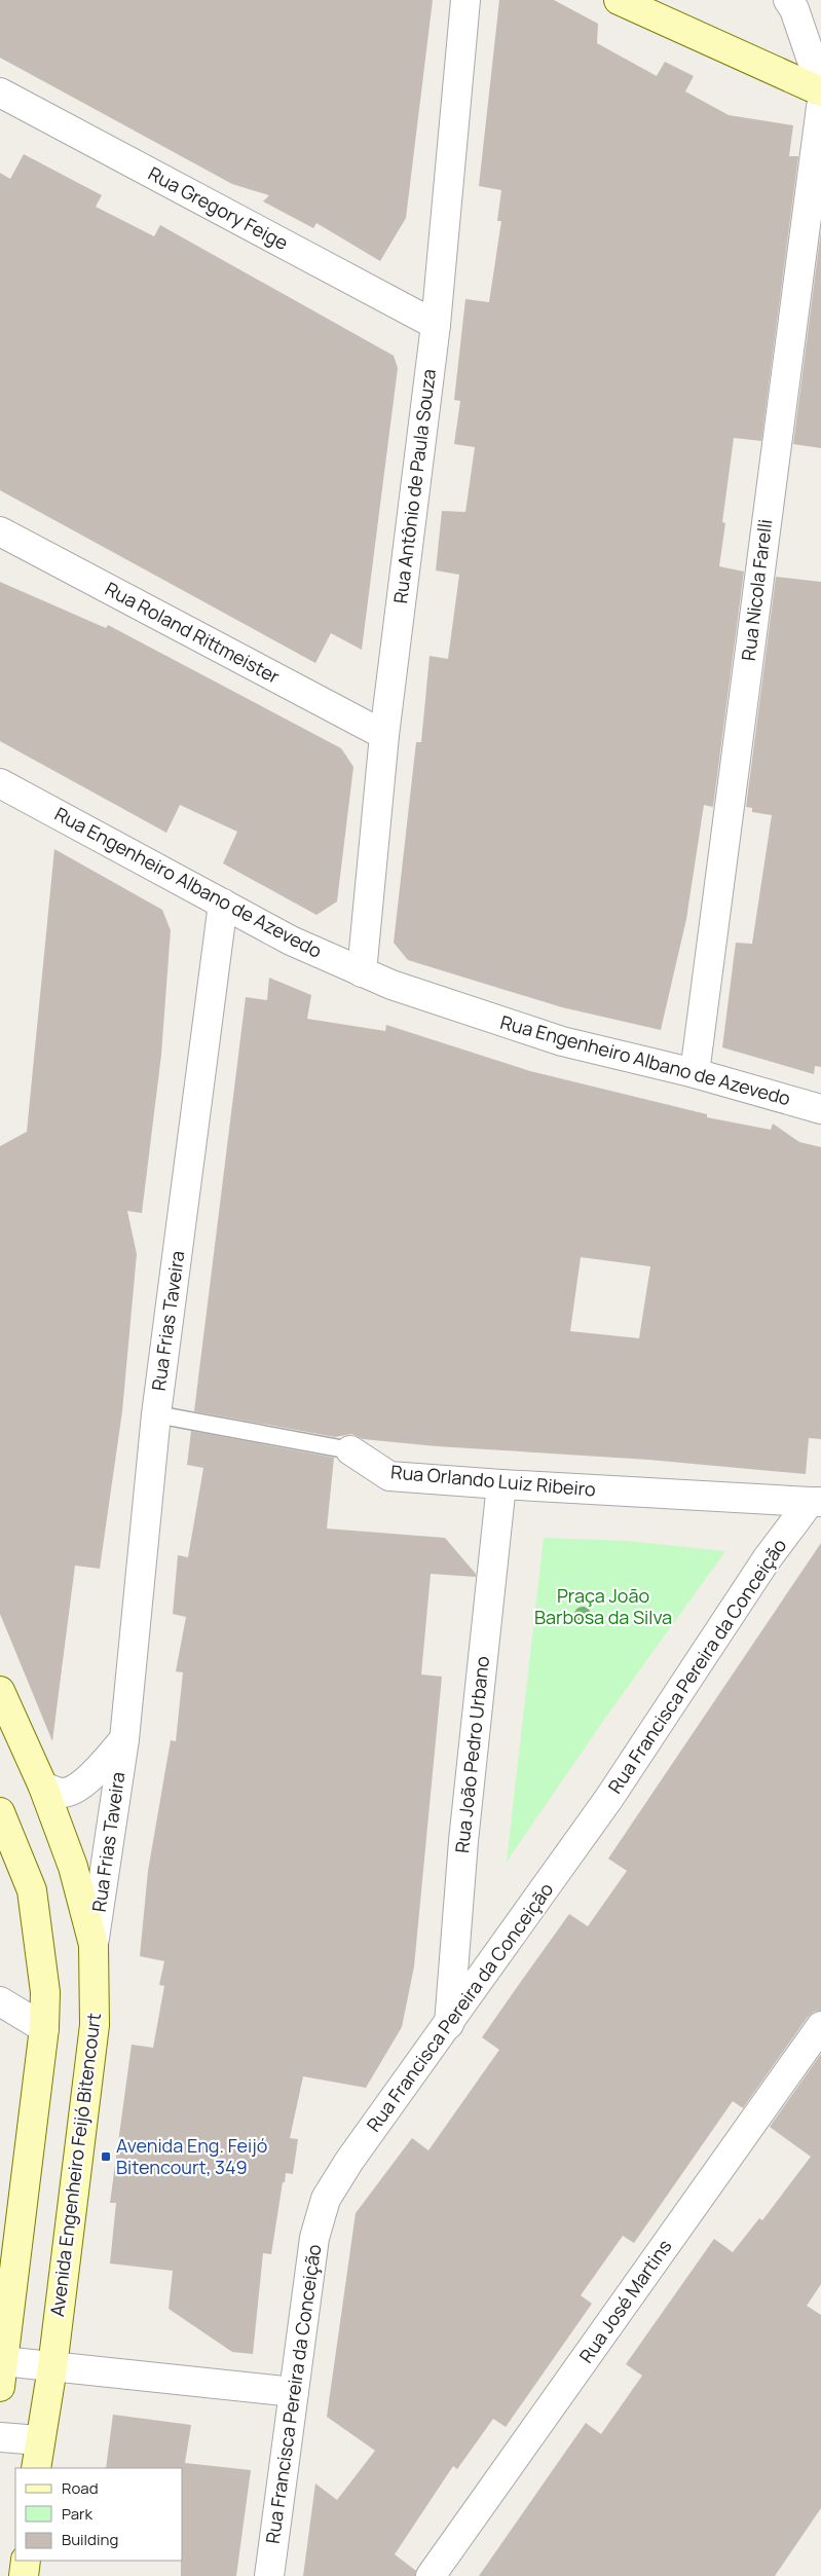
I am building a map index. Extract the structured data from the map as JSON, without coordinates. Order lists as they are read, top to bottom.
{
  "streets": {
    "main road": ["Avenida Engenheiro Feijó Bitencourt"],
    "street": [
      "Rua Gregory Feige",
      "Rua Antônio de Paula Souza",
      "Rua Nicola Farelli",
      "Rua Roland Rittmeister",
      "Rua Engenheiro Albano de Azevedo",
      "Rua Frias Taveira",
      "Rua Orlando Luiz Ribeiro",
      "Rua Francisca Pereira da Conceição",
      "Rua João Pedro Urbano",
      "Rua José Martins"
    ]
  },
  "crossings": [
    ["Rua Gregory Feige", "Rua Antônio de Paula Souza"],
    ["Rua Antônio de Paula Souza", "Rua Roland Rittmeister"],
    ["Rua Antônio de Paula Souza", "Rua Engenheiro Albano de Azevedo"],
    ["Rua Nicola Farelli", "Rua Engenheiro Albano de Azevedo"],
    ["Rua Engenheiro Albano de Azevedo", "Rua Frias Taveira"],
    ["Rua Frias Taveira", "Rua Orlando Luiz Ribeiro"],
    ["Rua Frias Taveira", "Avenida Engenheiro Feijó Bitencourt"],
    ["Rua Orlando Luiz Ribeiro", "Rua Francisca Pereira da Conceição"],
    ["Rua Orlando Luiz Ribeiro", "Rua João Pedro Urbano"],
    ["Rua Francisca Pereira da Conceição", "Rua João Pedro Urbano"]
  ],
  "parks": ["Praça João Barbosa da Silva"],
  "places": {
    "transit": ["Avenida Eng. Feijó Bitencourt, 349"]
  },
  "legend": ["Road", "Park", "Building"]
}
